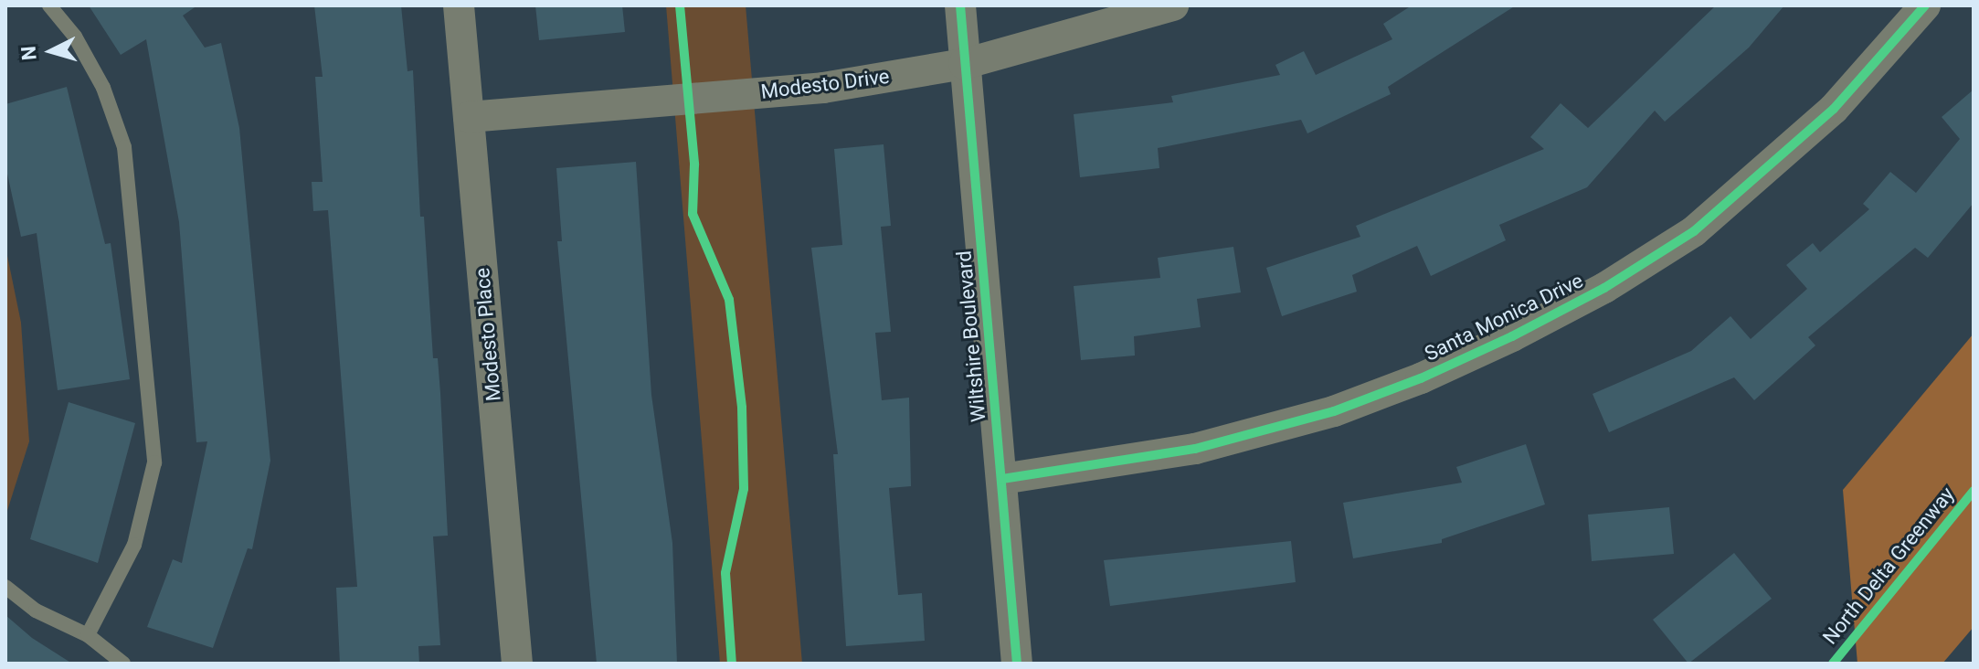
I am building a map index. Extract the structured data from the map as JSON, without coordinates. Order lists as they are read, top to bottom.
{
  "streets": {
    "street": [
      "Modesto Drive",
      "Santa Monica Drive",
      "Modesto Place",
      "Wiltshire Boulevard"
    ],
    "cycle path": ["North Delta Greenway"]
  },
  "crossings": [
    ["Modesto Drive", "Modesto Place"],
    ["Modesto Drive", "Wiltshire Boulevard"],
    ["Santa Monica Drive", "Wiltshire Boulevard"]
  ],
  "north": "left"
}
